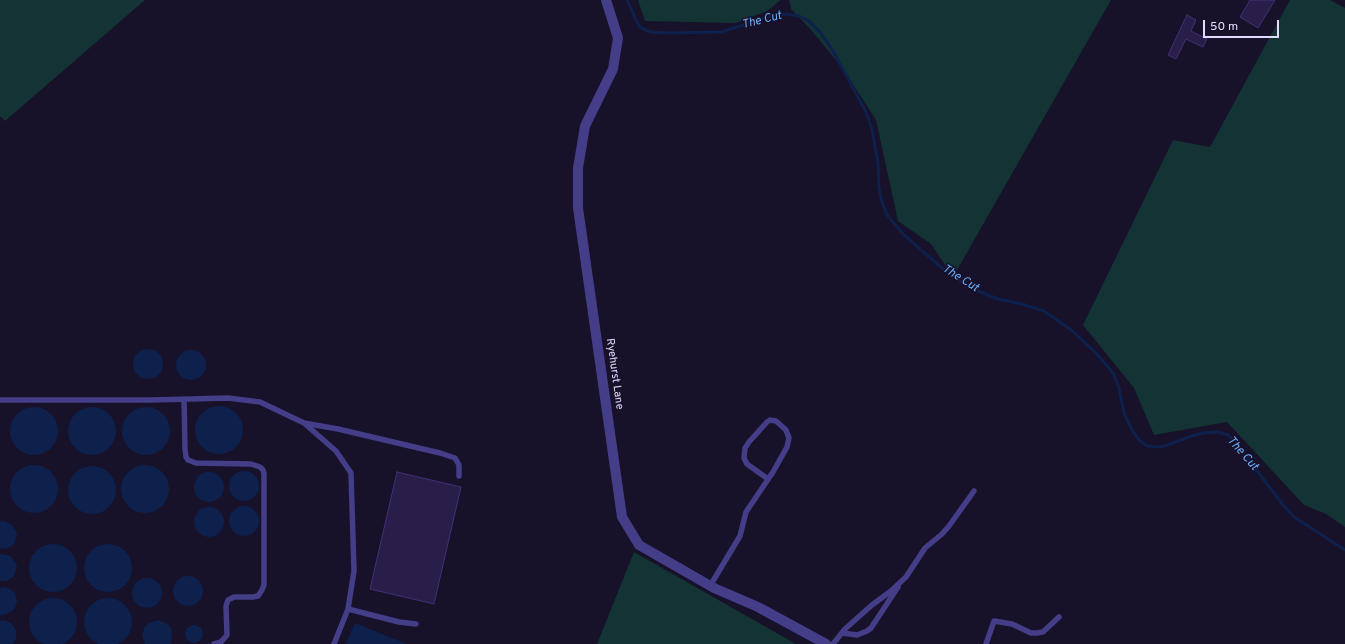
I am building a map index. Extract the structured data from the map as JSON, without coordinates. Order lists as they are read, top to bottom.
{
  "streets": {
    "street": ["Ryehurst Lane"]
  },
  "water": ["The Cut"],
  "scale_bar": "50 m"
}
